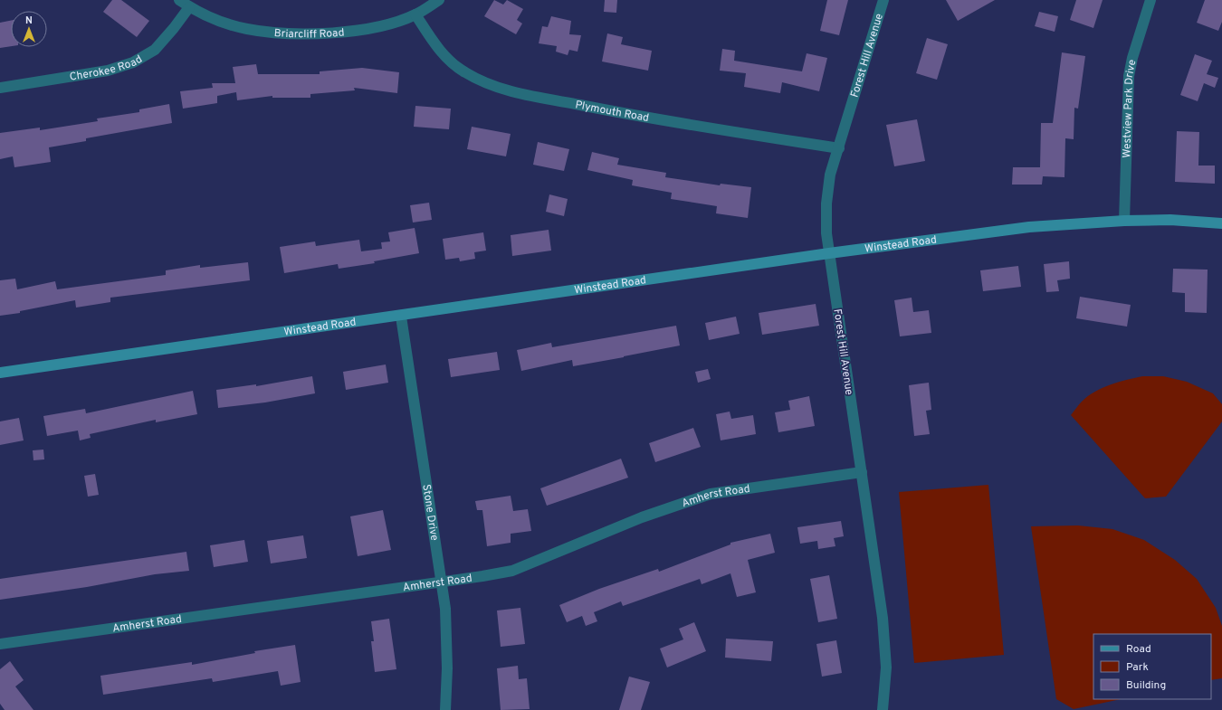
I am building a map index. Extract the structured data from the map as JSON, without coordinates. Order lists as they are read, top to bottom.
{
  "streets": {
    "street": [
      "Briarcliff Road",
      "Forest Hill Avenue",
      "Cherokee Road",
      "Westview Park Drive",
      "Plymouth Road",
      "Winstead Road",
      "Amherst Road",
      "Stone Drive"
    ]
  },
  "crossings": [
    ["Briarcliff Road", "Cherokee Road"],
    ["Briarcliff Road", "Plymouth Road"],
    ["Forest Hill Avenue", "Plymouth Road"],
    ["Forest Hill Avenue", "Winstead Road"],
    ["Forest Hill Avenue", "Amherst Road"],
    ["Westview Park Drive", "Winstead Road"],
    ["Winstead Road", "Stone Drive"],
    ["Amherst Road", "Stone Drive"]
  ],
  "legend": ["Road", "Park", "Building"],
  "north": "top"
}
